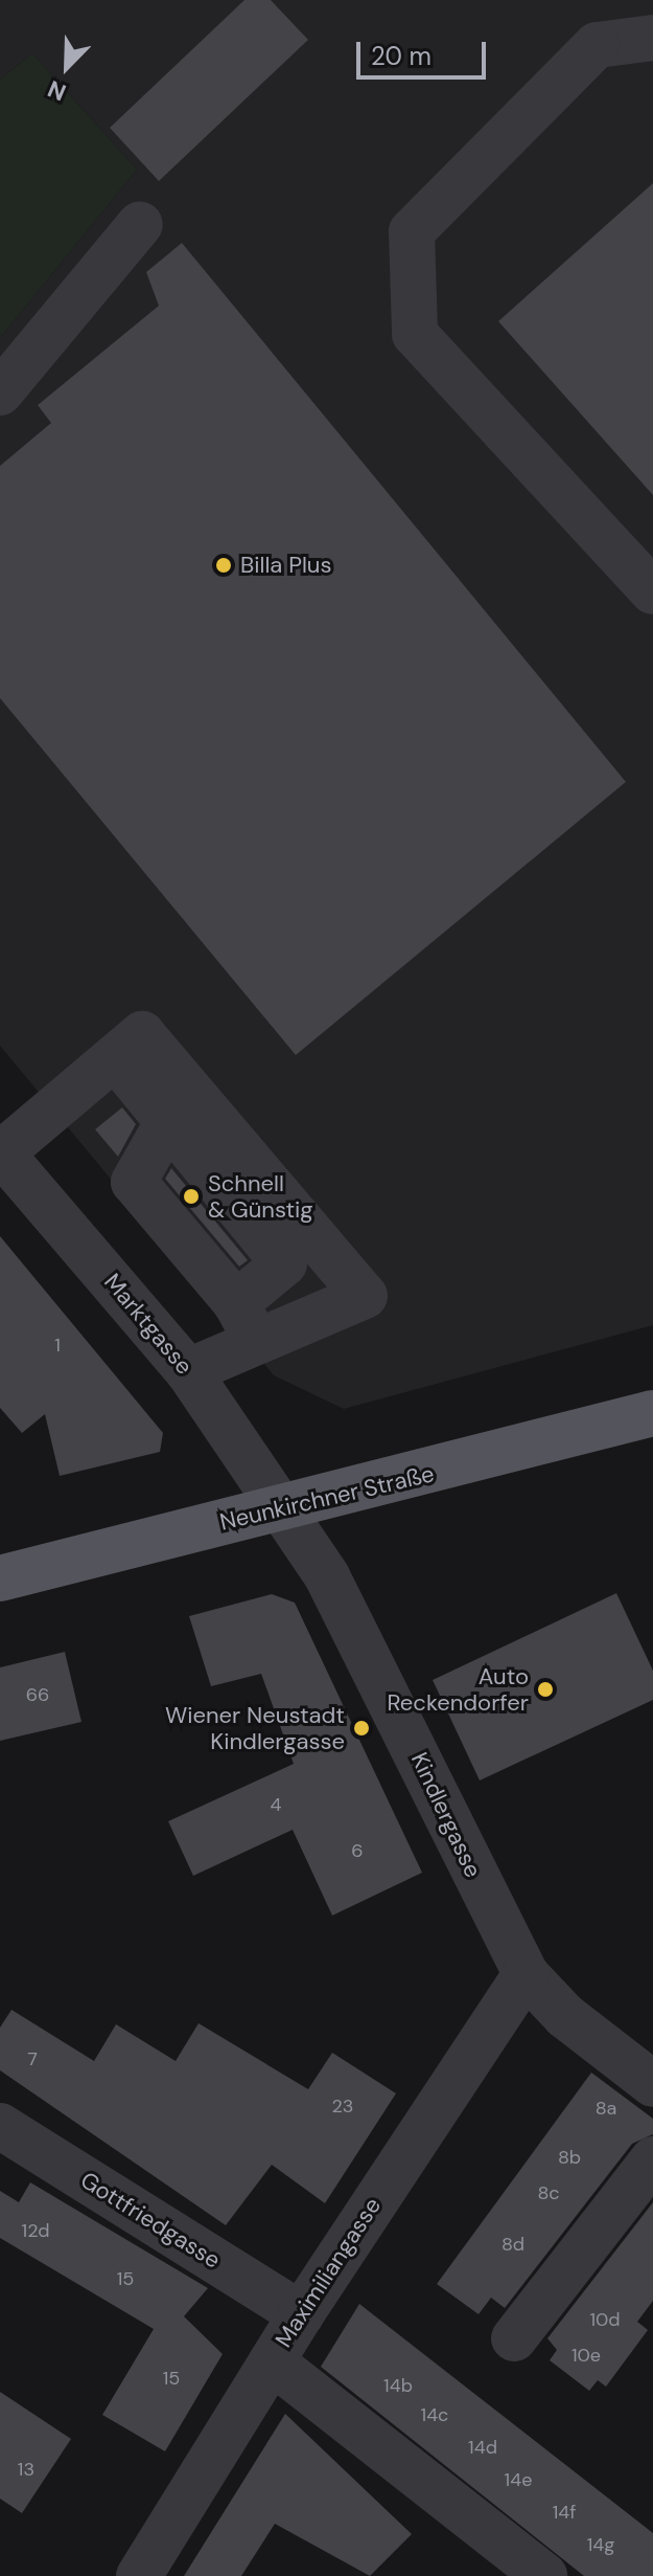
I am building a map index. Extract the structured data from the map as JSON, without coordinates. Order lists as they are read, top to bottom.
{
  "streets": {
    "main road": ["Neunkirchner Straße"],
    "street": [
      "Marktgasse",
      "Kindlergasse",
      "Gottfriedgasse",
      "Maximiliangasse"
    ]
  },
  "crossings": [
    ["Marktgasse", "Neunkirchner Straße"],
    ["Marktgasse", "Kindlergasse"],
    ["Neunkirchner Straße", "Kindlergasse"],
    ["Kindlergasse", "Maximiliangasse"],
    ["Gottfriedgasse", "Maximiliangasse"]
  ],
  "places": [
    "Billa Plus",
    "Schnell & Günstig",
    "Auto Reckendorfer",
    "Wiener Neustadt Kindlergasse"
  ],
  "house_numbers": [
    "1",
    "66",
    "4",
    "6",
    "7",
    "23",
    "8a",
    "8b",
    "8c",
    "12d",
    "8d",
    "15",
    "10d",
    "10e",
    "15",
    "14b",
    "14c",
    "14d",
    "13",
    "14e",
    "14f",
    "14g"
  ],
  "scale_bar": "20 m",
  "north": "bottom left"
}
